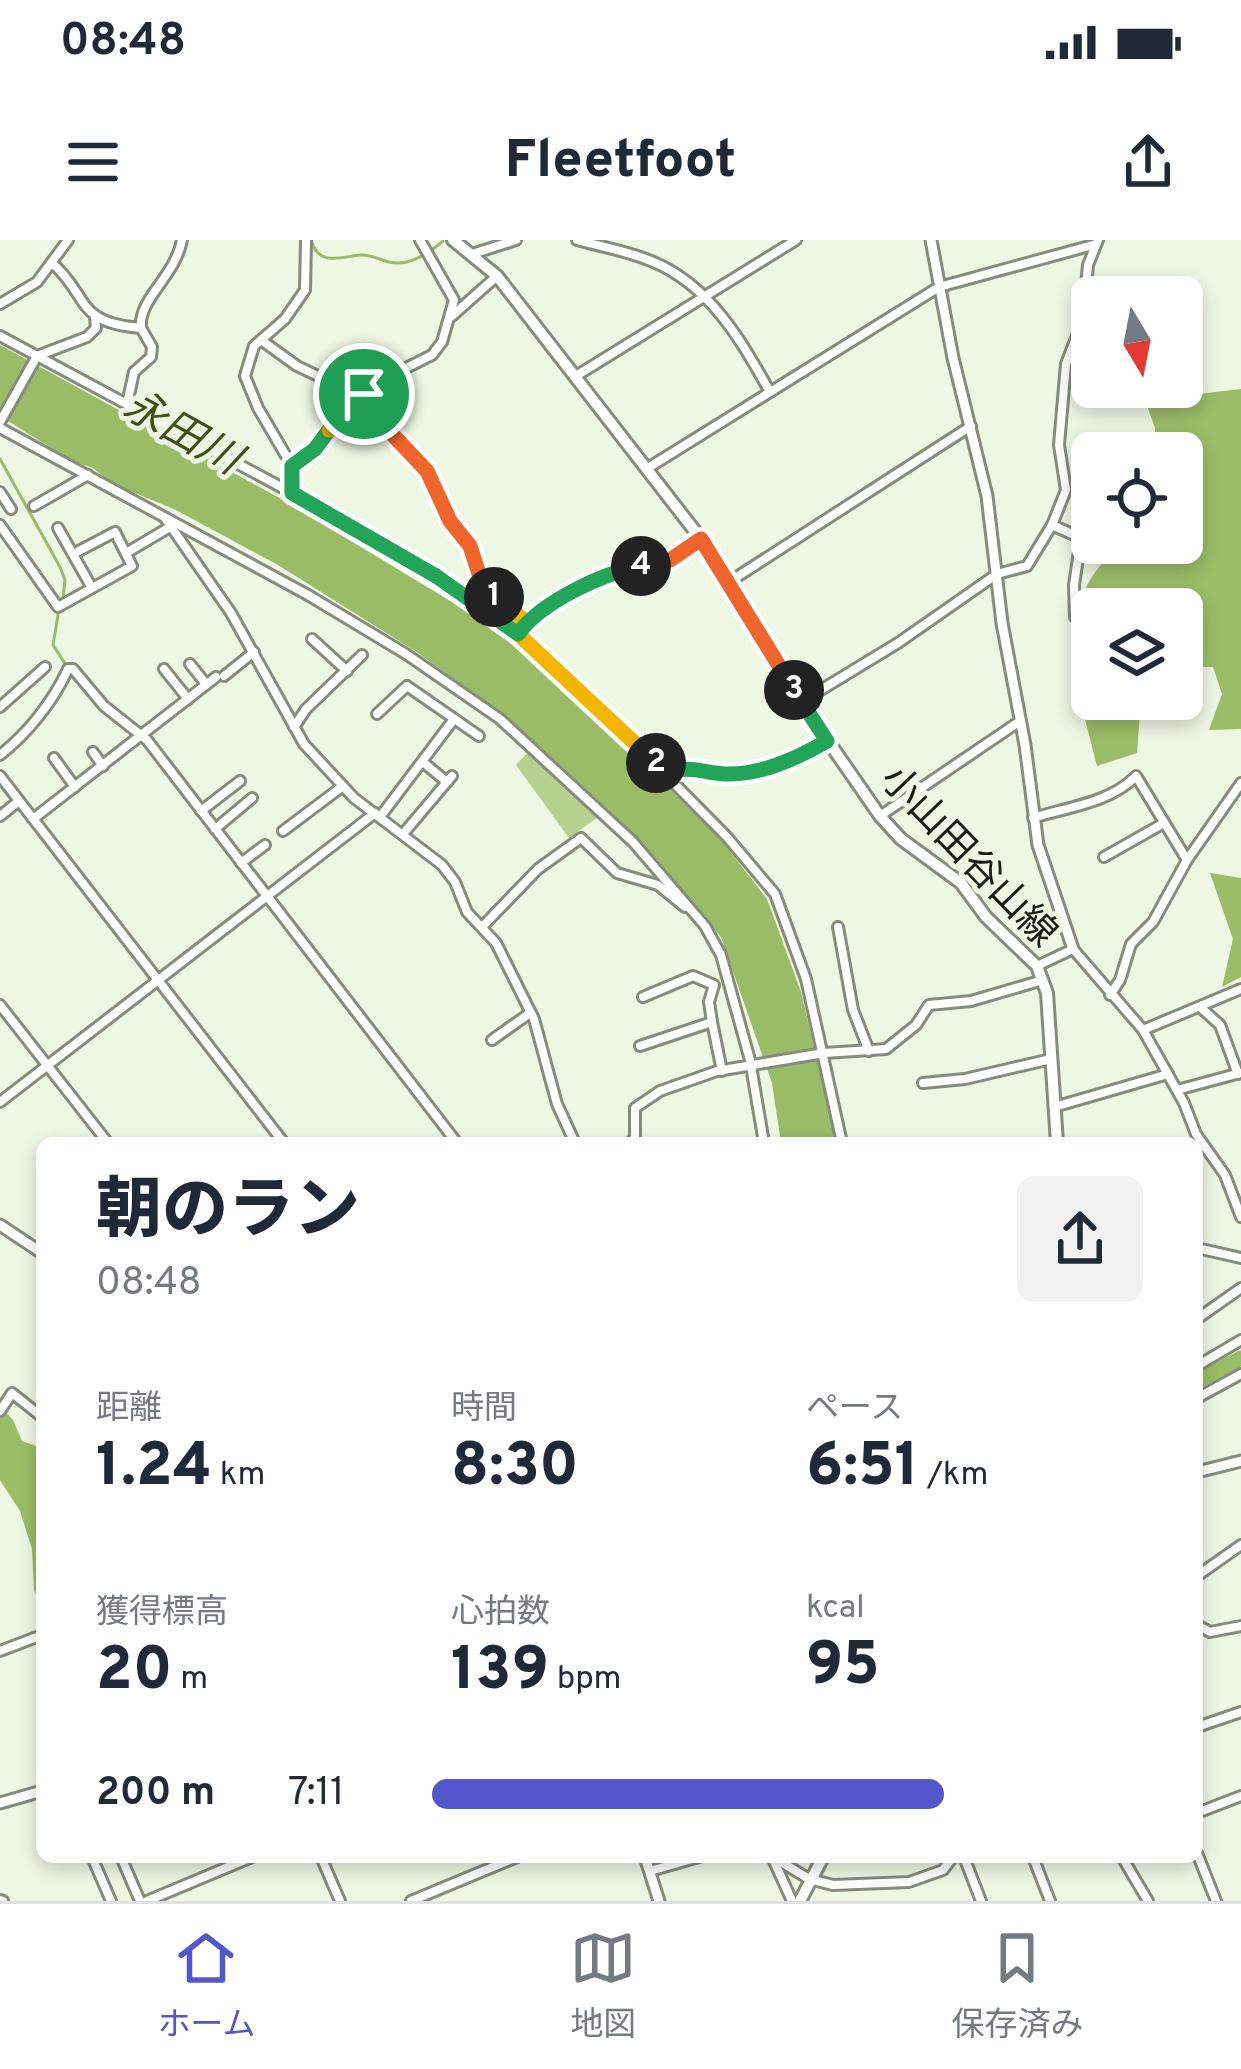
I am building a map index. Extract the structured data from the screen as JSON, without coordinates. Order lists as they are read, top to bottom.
{
  "streets": {
    "main road": ["小山田谷山線"]
  },
  "water": ["永田川"],
  "north": "bottom",
  "page": {
    "status": "08:48",
    "header": "Fleetfoot",
    "pins": [
      "4",
      "1",
      "3",
      "2"
    ],
    "heading": ["朝のラン", "08:48"],
    "stats": [
      ["距離", "1.24 km"],
      ["時間", "8:30"],
      ["ペース", "6:51 /km"],
      ["獲得標高", "20 m"],
      ["心拍数", "139 bpm"],
      ["kcal", "95"]
    ],
    "list": [
      {
        "name": "200 m",
        "note": "7:11"
      }
    ],
    "tabs": ["ホーム", "地図", "保存済み"]
  }
}
